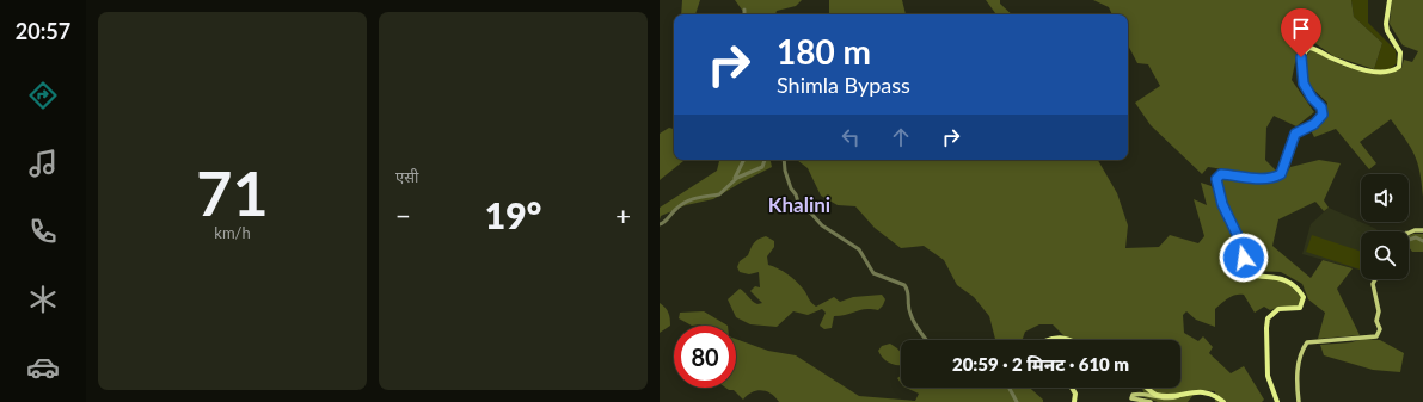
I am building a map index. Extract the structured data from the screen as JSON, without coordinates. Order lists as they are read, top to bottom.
{
  "districts": ["Khalini"],
  "page": {
    "tabs": "20:57",
    "tile": [
      ["71", "km/h"],
      "एसी"
    ],
    "turn": ["180 m", "Shimla Bypass"],
    "heat": ["−", "19°", "+"],
    "limit": "80",
    "trip": "20:59 · 2 मिनट · 610 m"
  }
}
